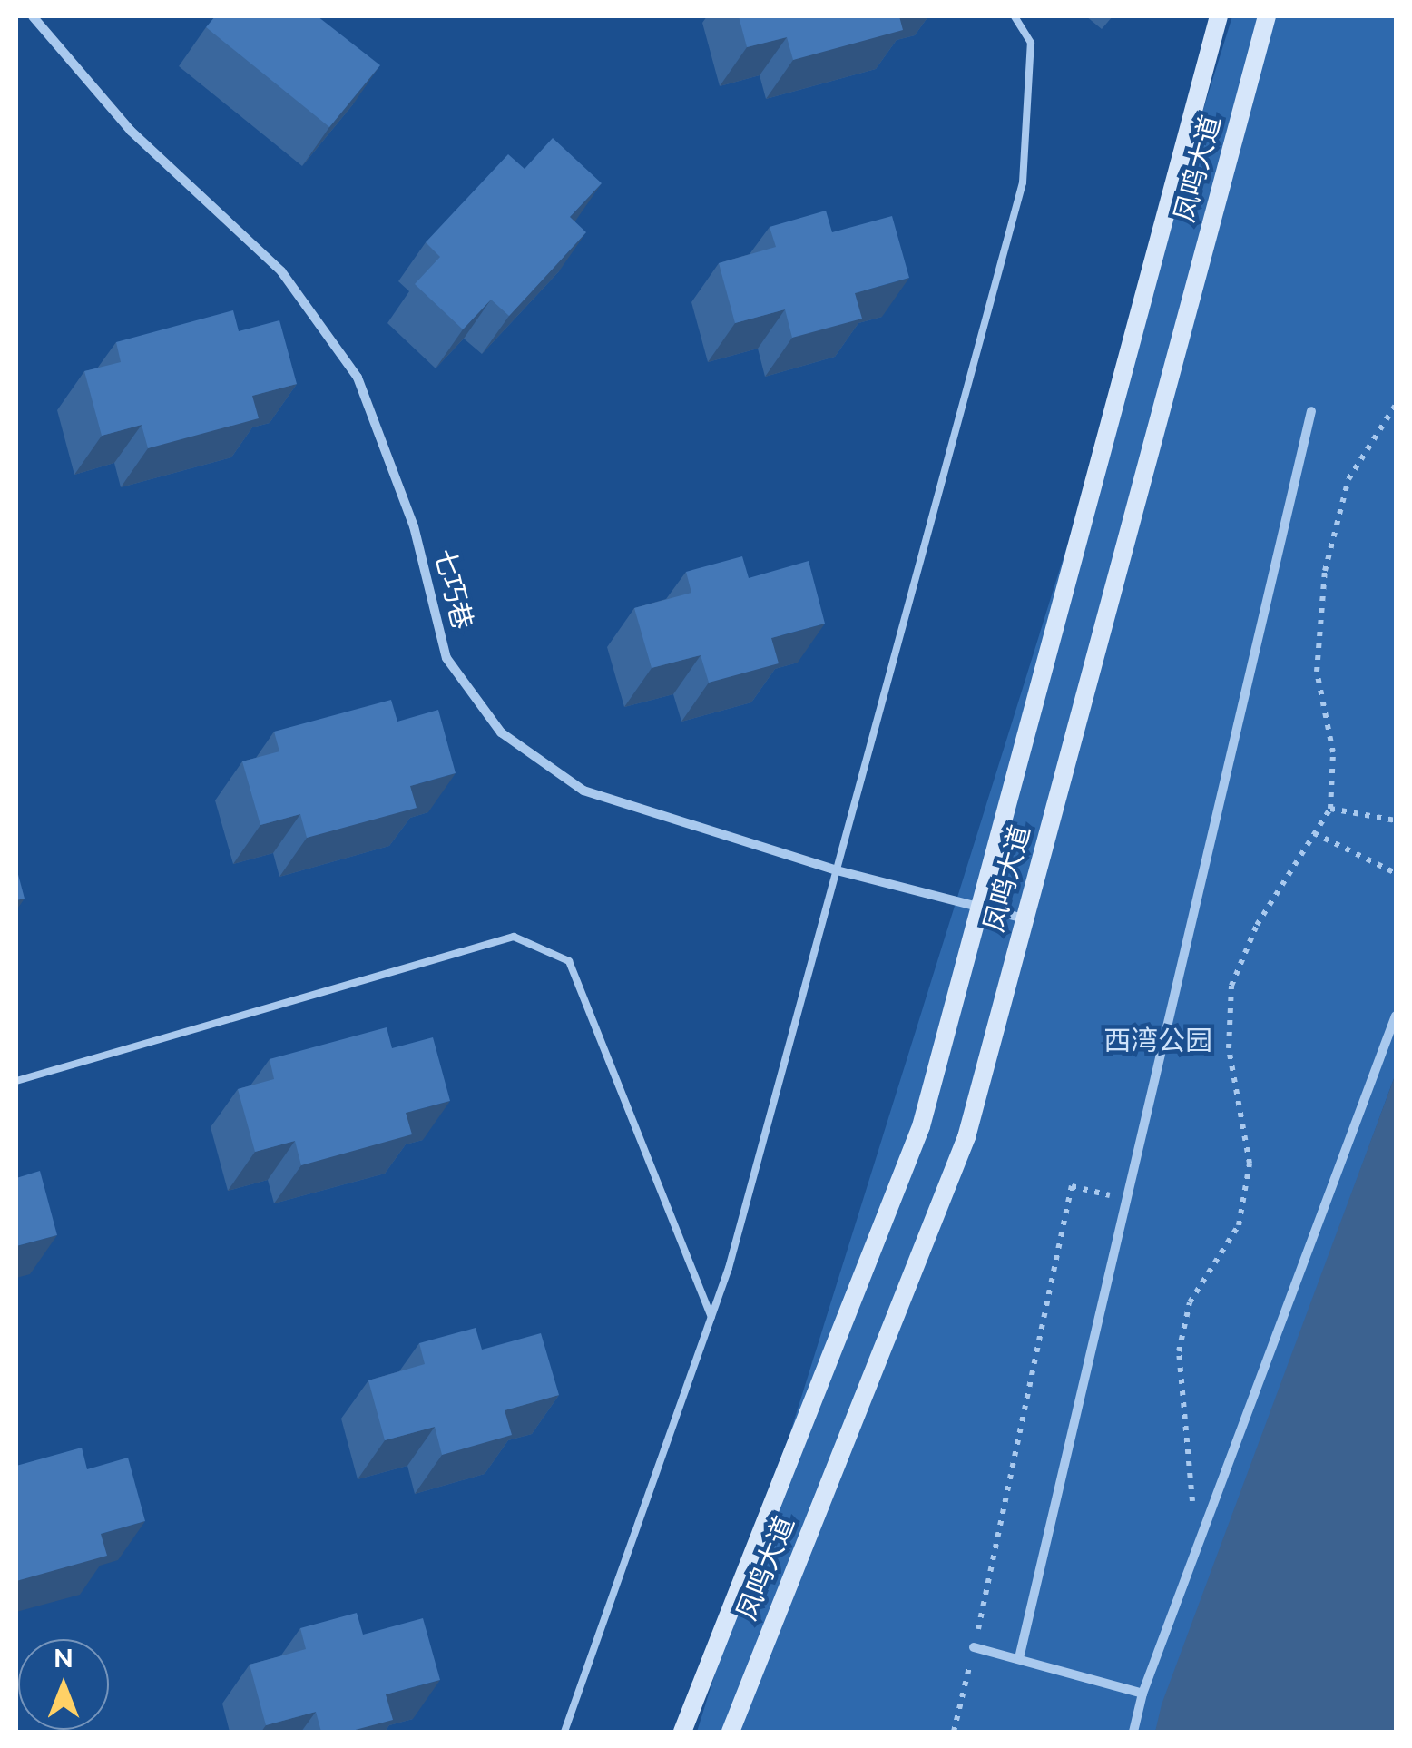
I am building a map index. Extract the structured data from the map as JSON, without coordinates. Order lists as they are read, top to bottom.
{
  "streets": {
    "main road": ["凤鸣大道"],
    "street": ["七巧巷"]
  },
  "crossings": [
    ["凤鸣大道", "七巧巷"]
  ],
  "parks": ["西湾公园"],
  "north": "top"
}
